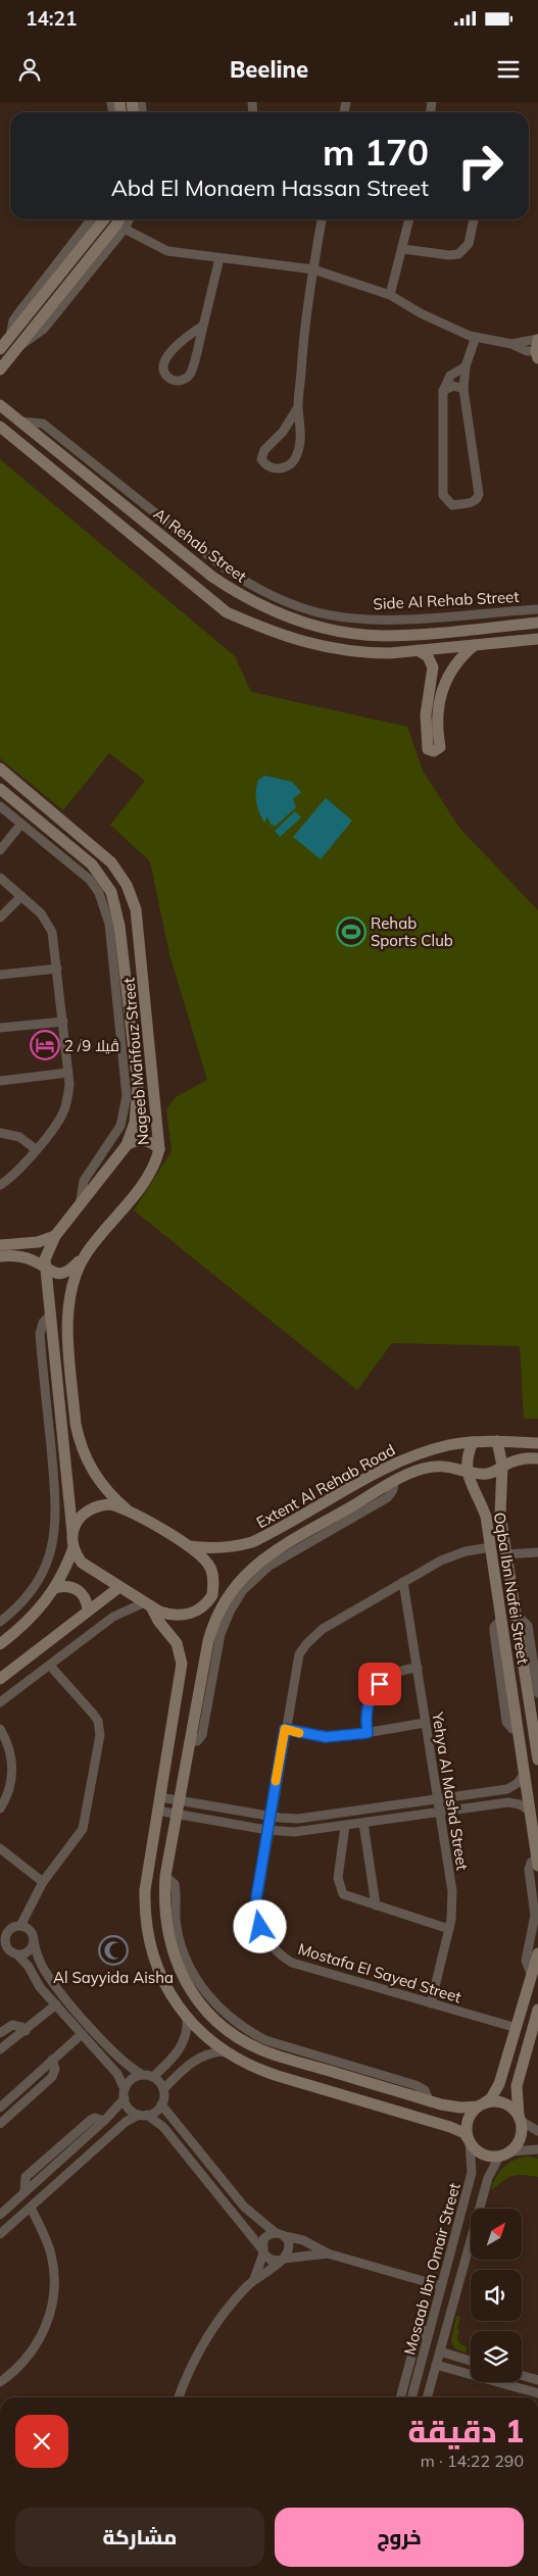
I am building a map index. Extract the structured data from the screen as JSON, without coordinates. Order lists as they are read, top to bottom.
{
  "streets": {
    "street": [
      "Al Rehab Street",
      "Side Al Rehab Street",
      "Nageeb Mahfouz Street",
      "Extent Al Rehab Road",
      "Oqba Ibn Nafei Street",
      "Yehya Al Mashd Street",
      "Mostafa El Sayed Street",
      "Mosaab Ibn Omair Street"
    ]
  },
  "crossings": [
    ["Al Rehab Street", "Side Al Rehab Street"],
    ["Extent Al Rehab Road", "Oqba Ibn Nafei Street"],
    ["Extent Al Rehab Road", "Mosaab Ibn Omair Street"],
    ["Oqba Ibn Nafei Street", "Mostafa El Sayed Street"],
    ["Yehya Al Mashd Street", "Mostafa El Sayed Street"]
  ],
  "places": {
    "sports": ["Rehab Sports Club"],
    "hotel": ["ڤيلا 9/ 2"],
    "mosque": ["Al Sayyida Aisha"]
  },
  "north": "top right",
  "page": {
    "status": "14:21",
    "header": "Beeline",
    "turn": ["170 m", "Abd El Monaem Hassan Street"],
    "heading": ["1 دقيقة", "290 m · 14:22"],
    "buttons": ["خروج", "مشاركة"]
  }
}
